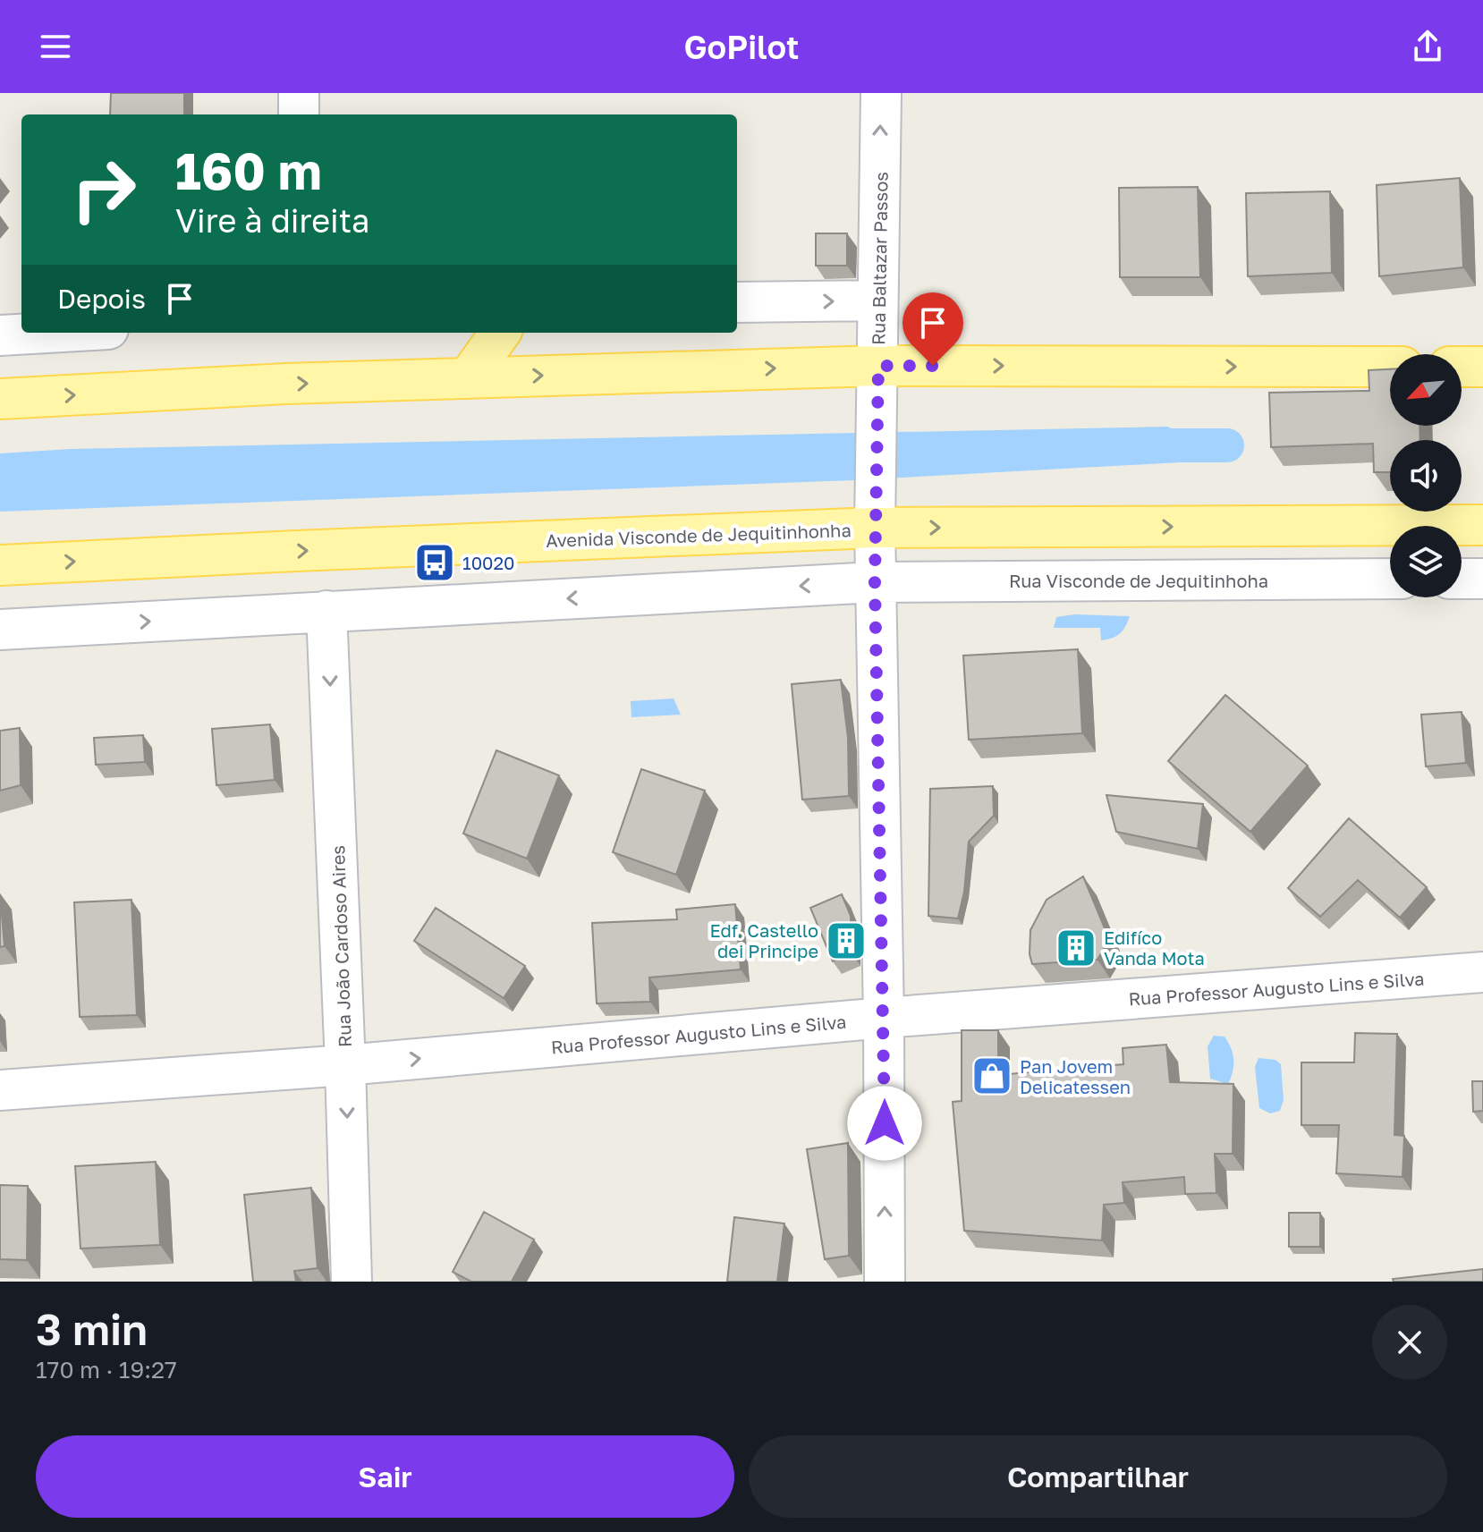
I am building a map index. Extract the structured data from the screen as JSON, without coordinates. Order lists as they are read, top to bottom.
{
  "streets": {
    "main road": ["Avenida Visconde de Jequitinhonha"],
    "street": [
      "Rua Baltazar Passos",
      "Rua Visconde de Jequitinhoha",
      "Rua João Cardoso Aires",
      "Rua Professor Augusto Lins e Silva"
    ]
  },
  "crossings": [
    ["Rua Baltazar Passos", "Avenida Visconde de Jequitinhonha"],
    ["Rua Baltazar Passos", "Rua Visconde de Jequitinhoha"],
    ["Rua Baltazar Passos", "Rua Professor Augusto Lins e Silva"],
    ["Rua João Cardoso Aires", "Rua Professor Augusto Lins e Silva"]
  ],
  "one_way": ["Rua Baltazar Passos", "Rua João Cardoso Aires", "Rua Professor Augusto Lins e Silva"],
  "places": {
    "bus stop": ["10020"],
    "building": ["Edf. Castello dei Principe", "Edifíco Vanda Mota"],
    "shop": ["Pan Jovem Delicatessen"]
  },
  "north": "bottom left",
  "page": {
    "header": "GoPilot",
    "turn": ["160 m", "Vire à direita"],
    "then": "Depois",
    "heading": ["3 min", "170 m · 19:27"],
    "buttons": ["Sair", "Compartilhar"]
  }
}
